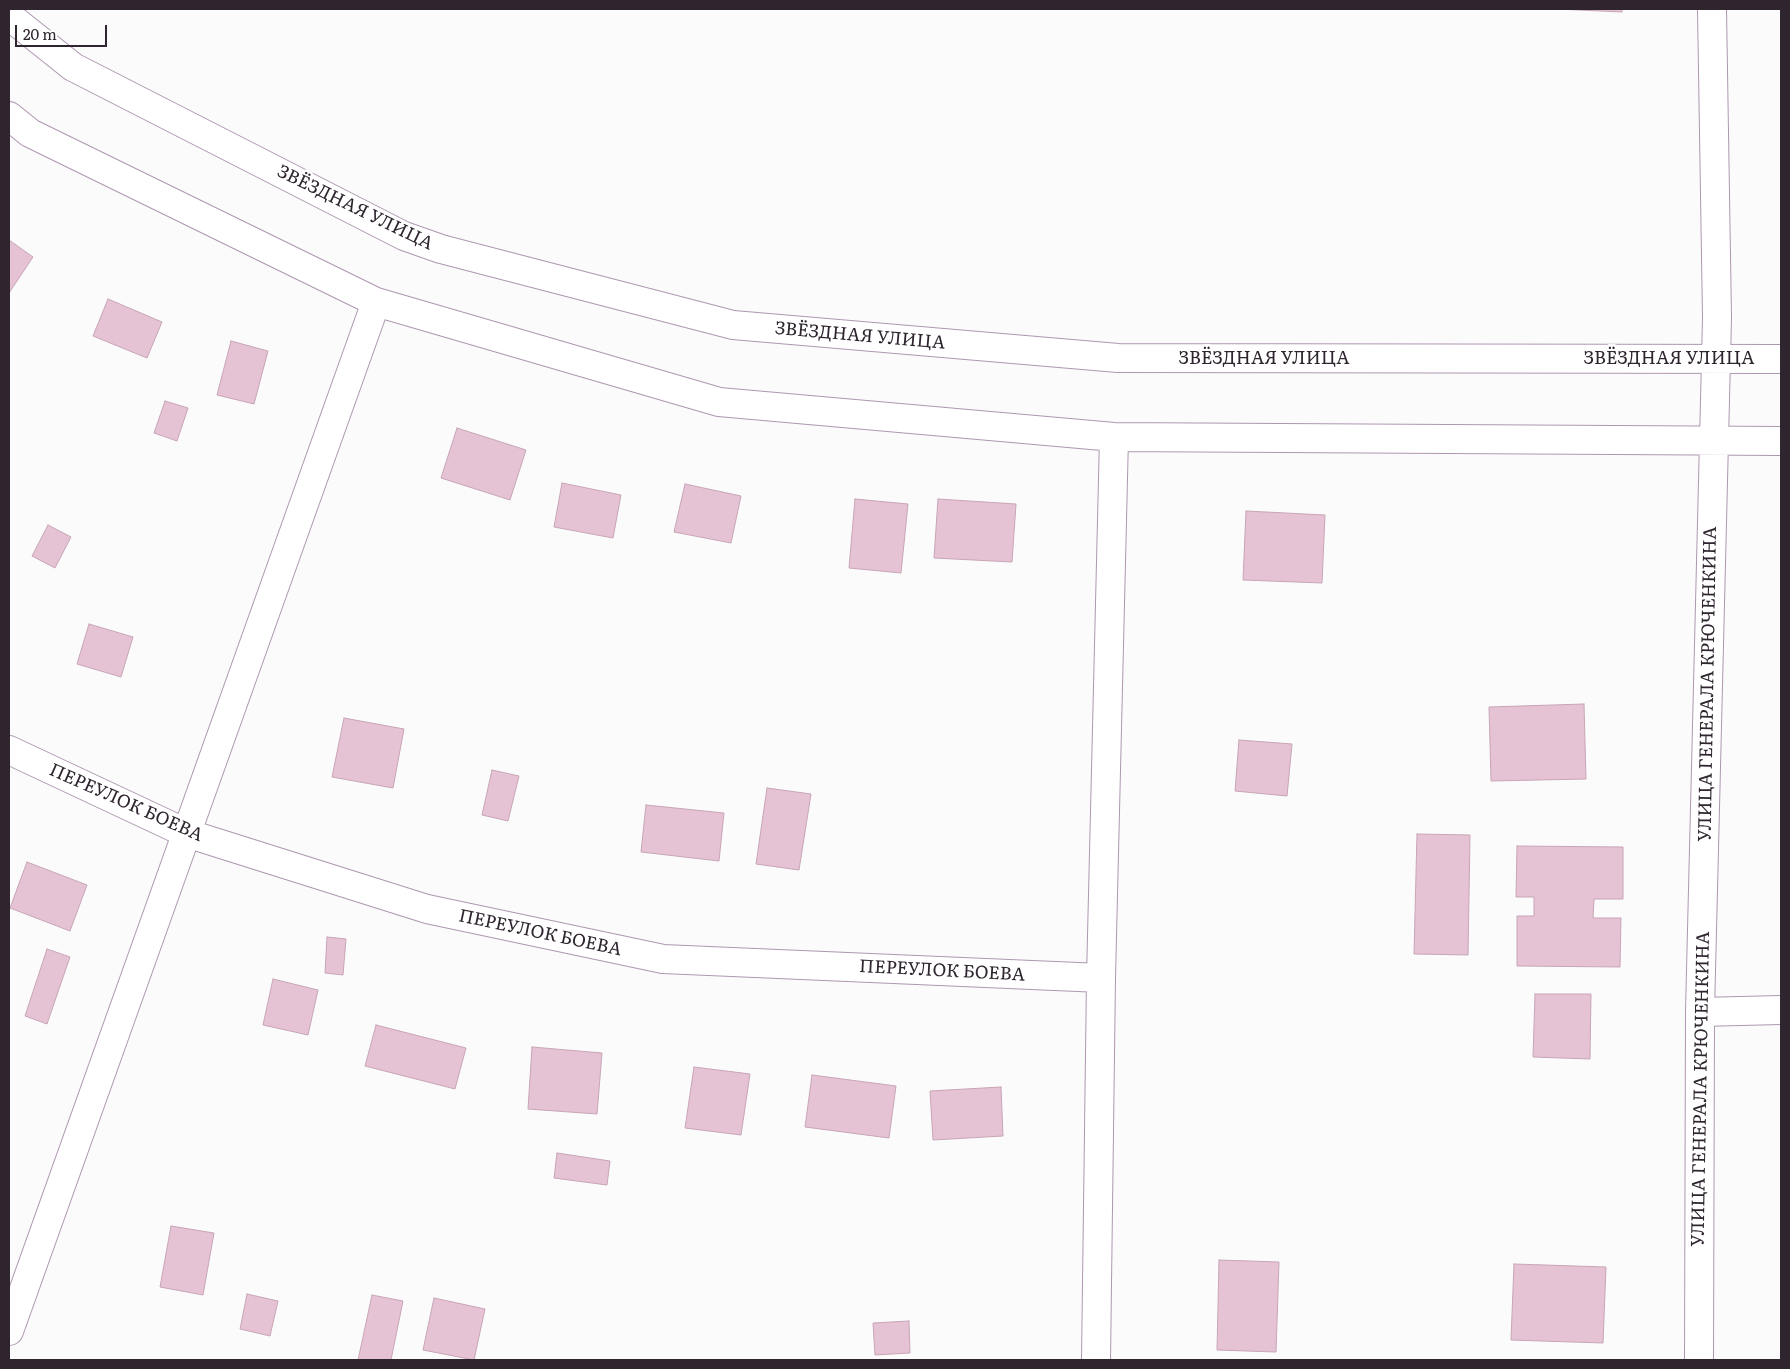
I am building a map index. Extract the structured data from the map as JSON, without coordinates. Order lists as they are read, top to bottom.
{
  "streets": {
    "street": ["ЗВЁЗДНАЯ УЛИЦА", "УЛИЦА ГЕНЕРАЛА КРЮЧЕНКИНА", "ПЕРЕУЛОК БОЕВА"]
  },
  "crossings": [
    ["ЗВЁЗДНАЯ УЛИЦА", "УЛИЦА ГЕНЕРАЛА КРЮЧЕНКИНА"]
  ],
  "scale_bar": "20 m"
}
